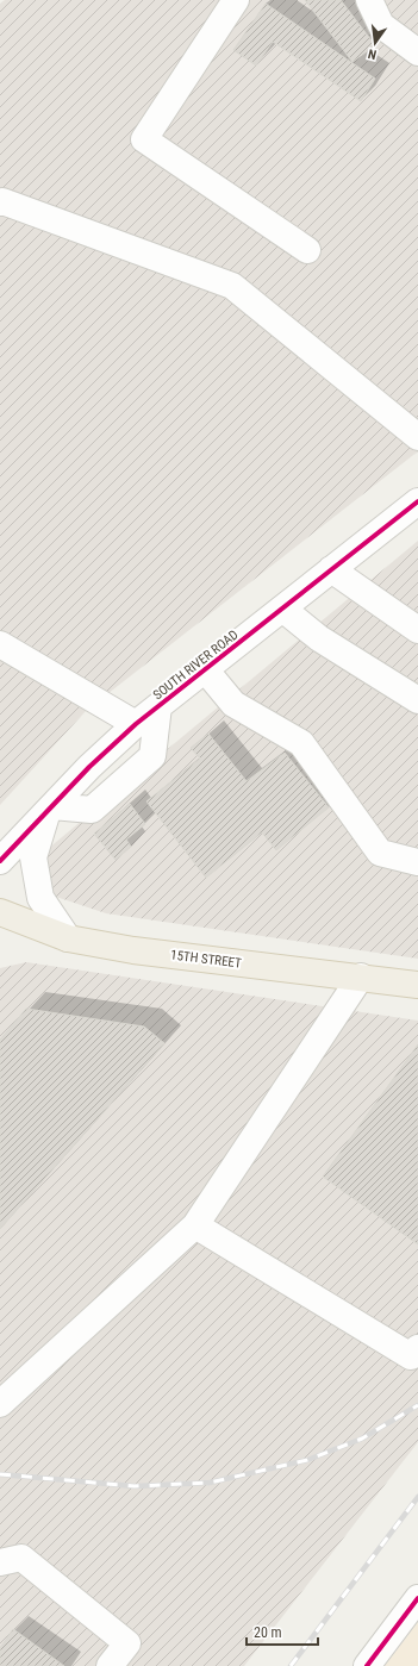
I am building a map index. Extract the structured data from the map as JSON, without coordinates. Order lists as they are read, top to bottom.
{
  "streets": {
    "main road": ["15TH STREET"],
    "street": ["SOUTH RIVER ROAD"]
  },
  "scale_bar": "20 m",
  "north": "bottom"
}
